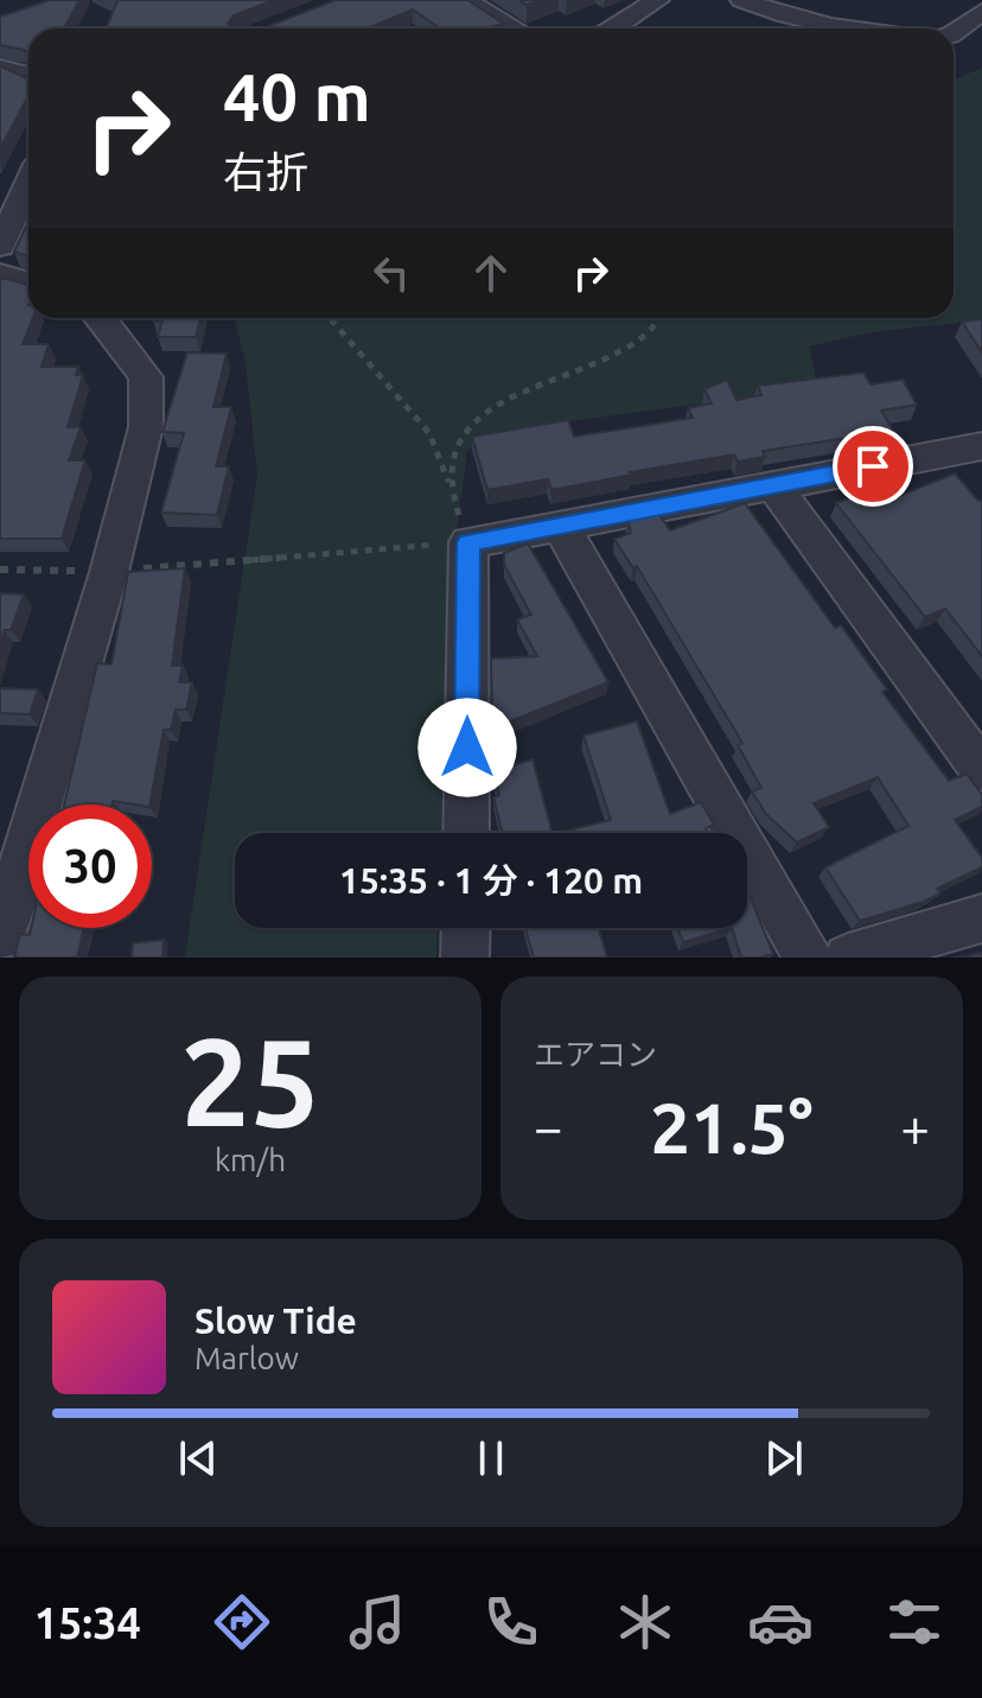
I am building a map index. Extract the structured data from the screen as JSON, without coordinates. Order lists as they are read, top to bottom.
{
  "page": {
    "turn": ["40 m", "右折"],
    "limit": "30",
    "trip": "15:35 · 1 分 · 120 m",
    "tile": [
      ["25", "km/h"],
      "エアコン"
    ],
    "heat": ["−", "21.5°", "+"],
    "song": ["Slow Tide", "Marlow"],
    "tabs": "15:34"
  }
}
